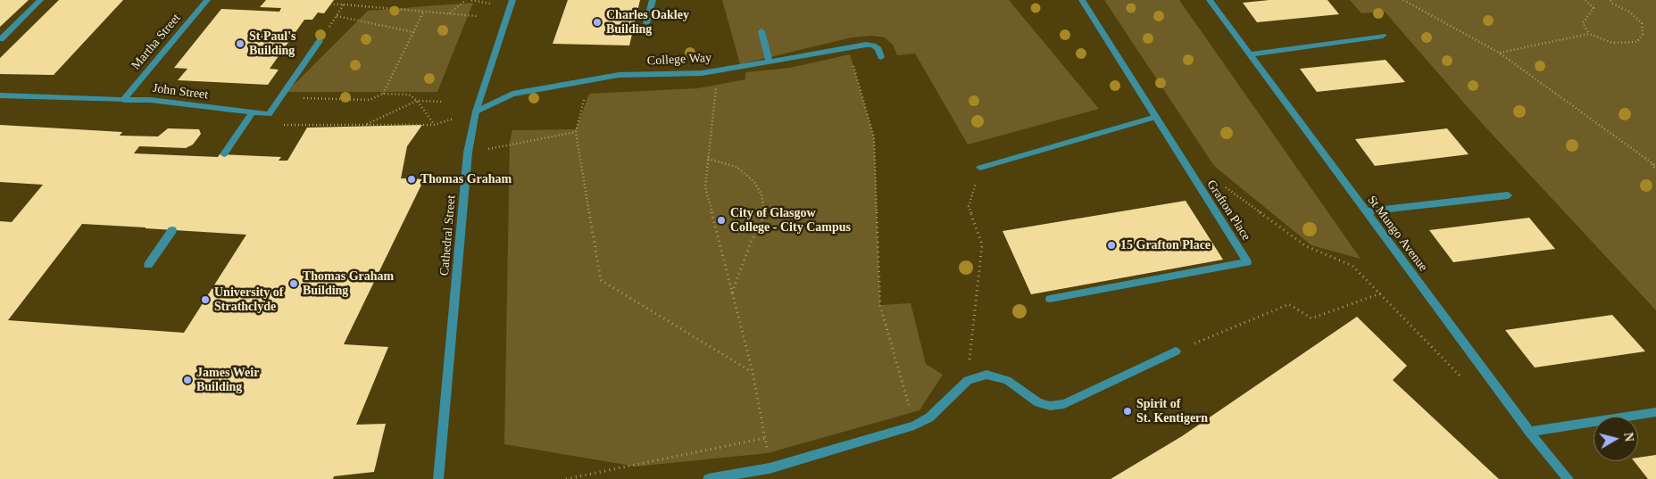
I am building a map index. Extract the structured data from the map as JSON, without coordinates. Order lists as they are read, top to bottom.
{
  "streets": {
    "street": [
      "Martha Street",
      "College Way",
      "John Street",
      "Grafton Place",
      "St Mungo Avenue",
      "Cathedral Street"
    ]
  },
  "crossings": [
    ["Martha Street", "John Street"],
    ["College Way", "Cathedral Street"]
  ],
  "places": [
    "Charles Oakley Building",
    "St Paul's Building",
    "Thomas Graham",
    "City of Glasgow College - City Campus",
    "15 Grafton Place",
    "Thomas Graham Building",
    "University of Strathclyde",
    "James Weir Building",
    "Spirit of St. Kentigern"
  ],
  "north": "right"
}
